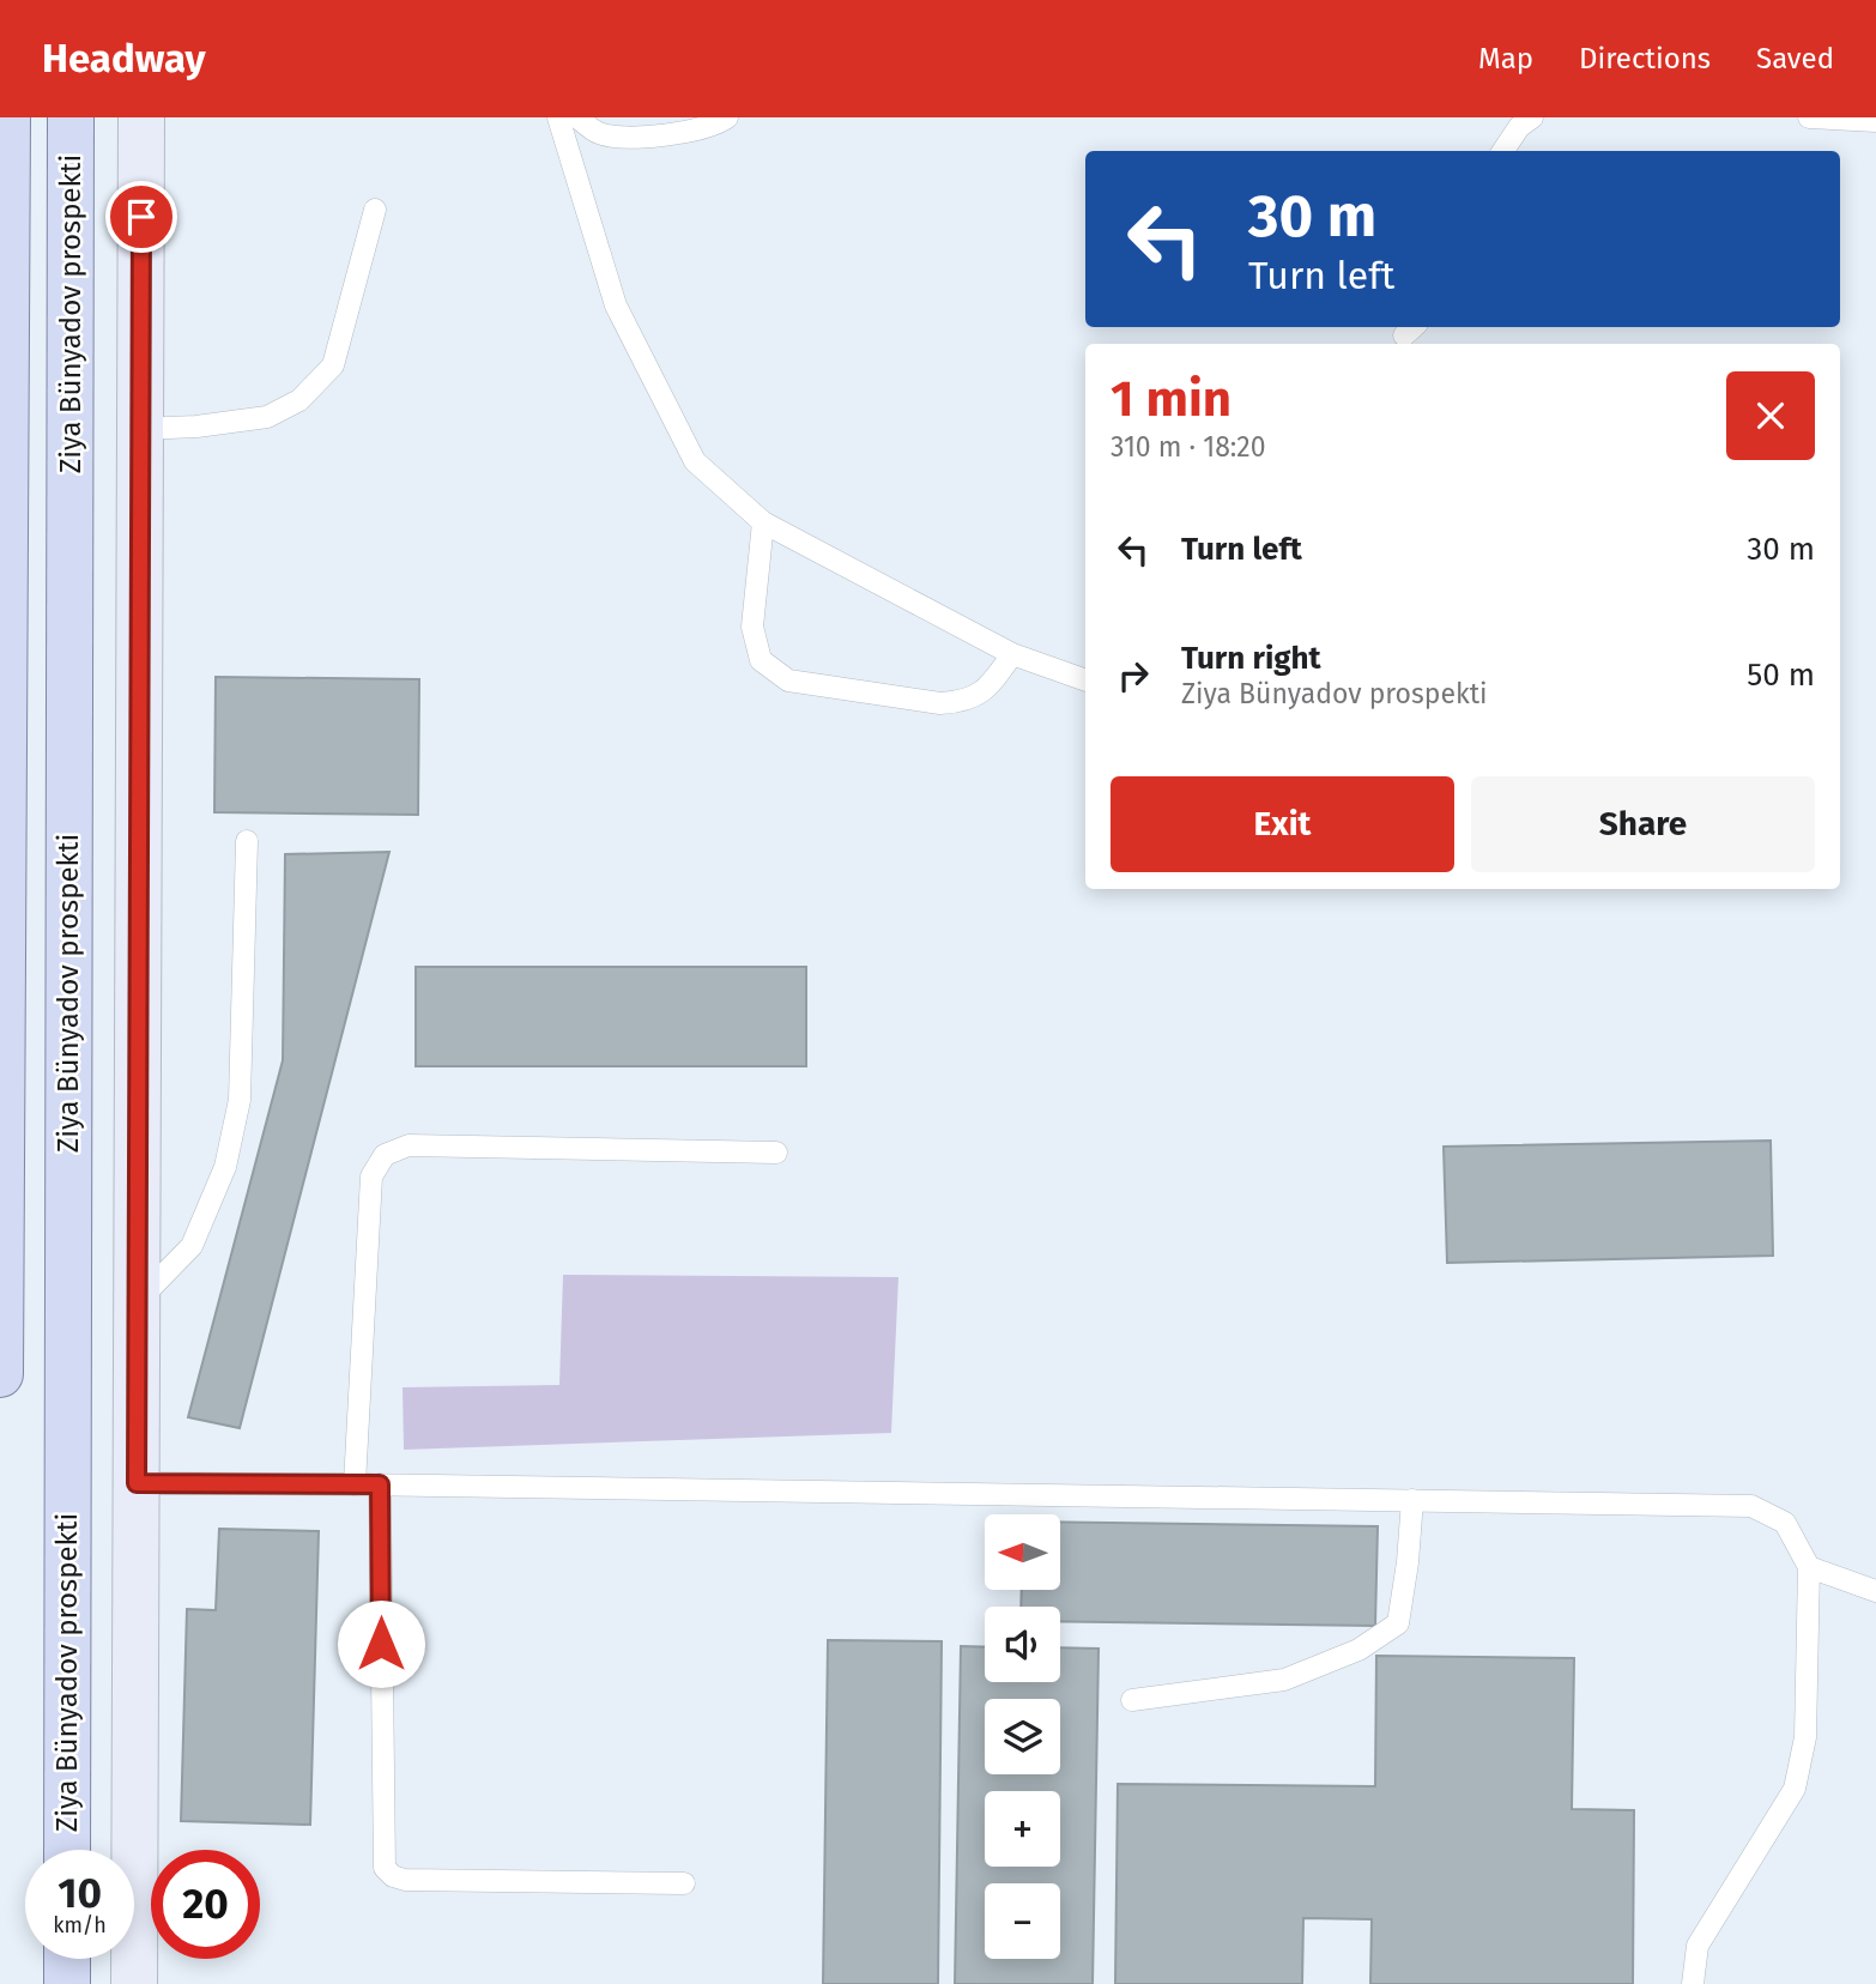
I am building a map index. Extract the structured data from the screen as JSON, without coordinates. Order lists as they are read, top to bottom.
{
  "streets": {
    "main road": ["Ziya Bünyadov prospekti"]
  },
  "north": "left",
  "page": {
    "header": "Headway",
    "nav": ["Map", "Directions", "Saved"],
    "turn": ["30 m", "Turn left"],
    "heading": ["1 min", "310 m · 18:20"],
    "list": [
      {
        "name": "Turn left",
        "value": "30 m"
      },
      {
        "name": "Turn right",
        "note": "Ziya Bünyadov prospekti",
        "value": "50 m"
      }
    ],
    "buttons": ["Exit", "Share"],
    "map_buttons": ["+", "−"],
    "speed": "10 km/h",
    "limit": "20"
  }
}
